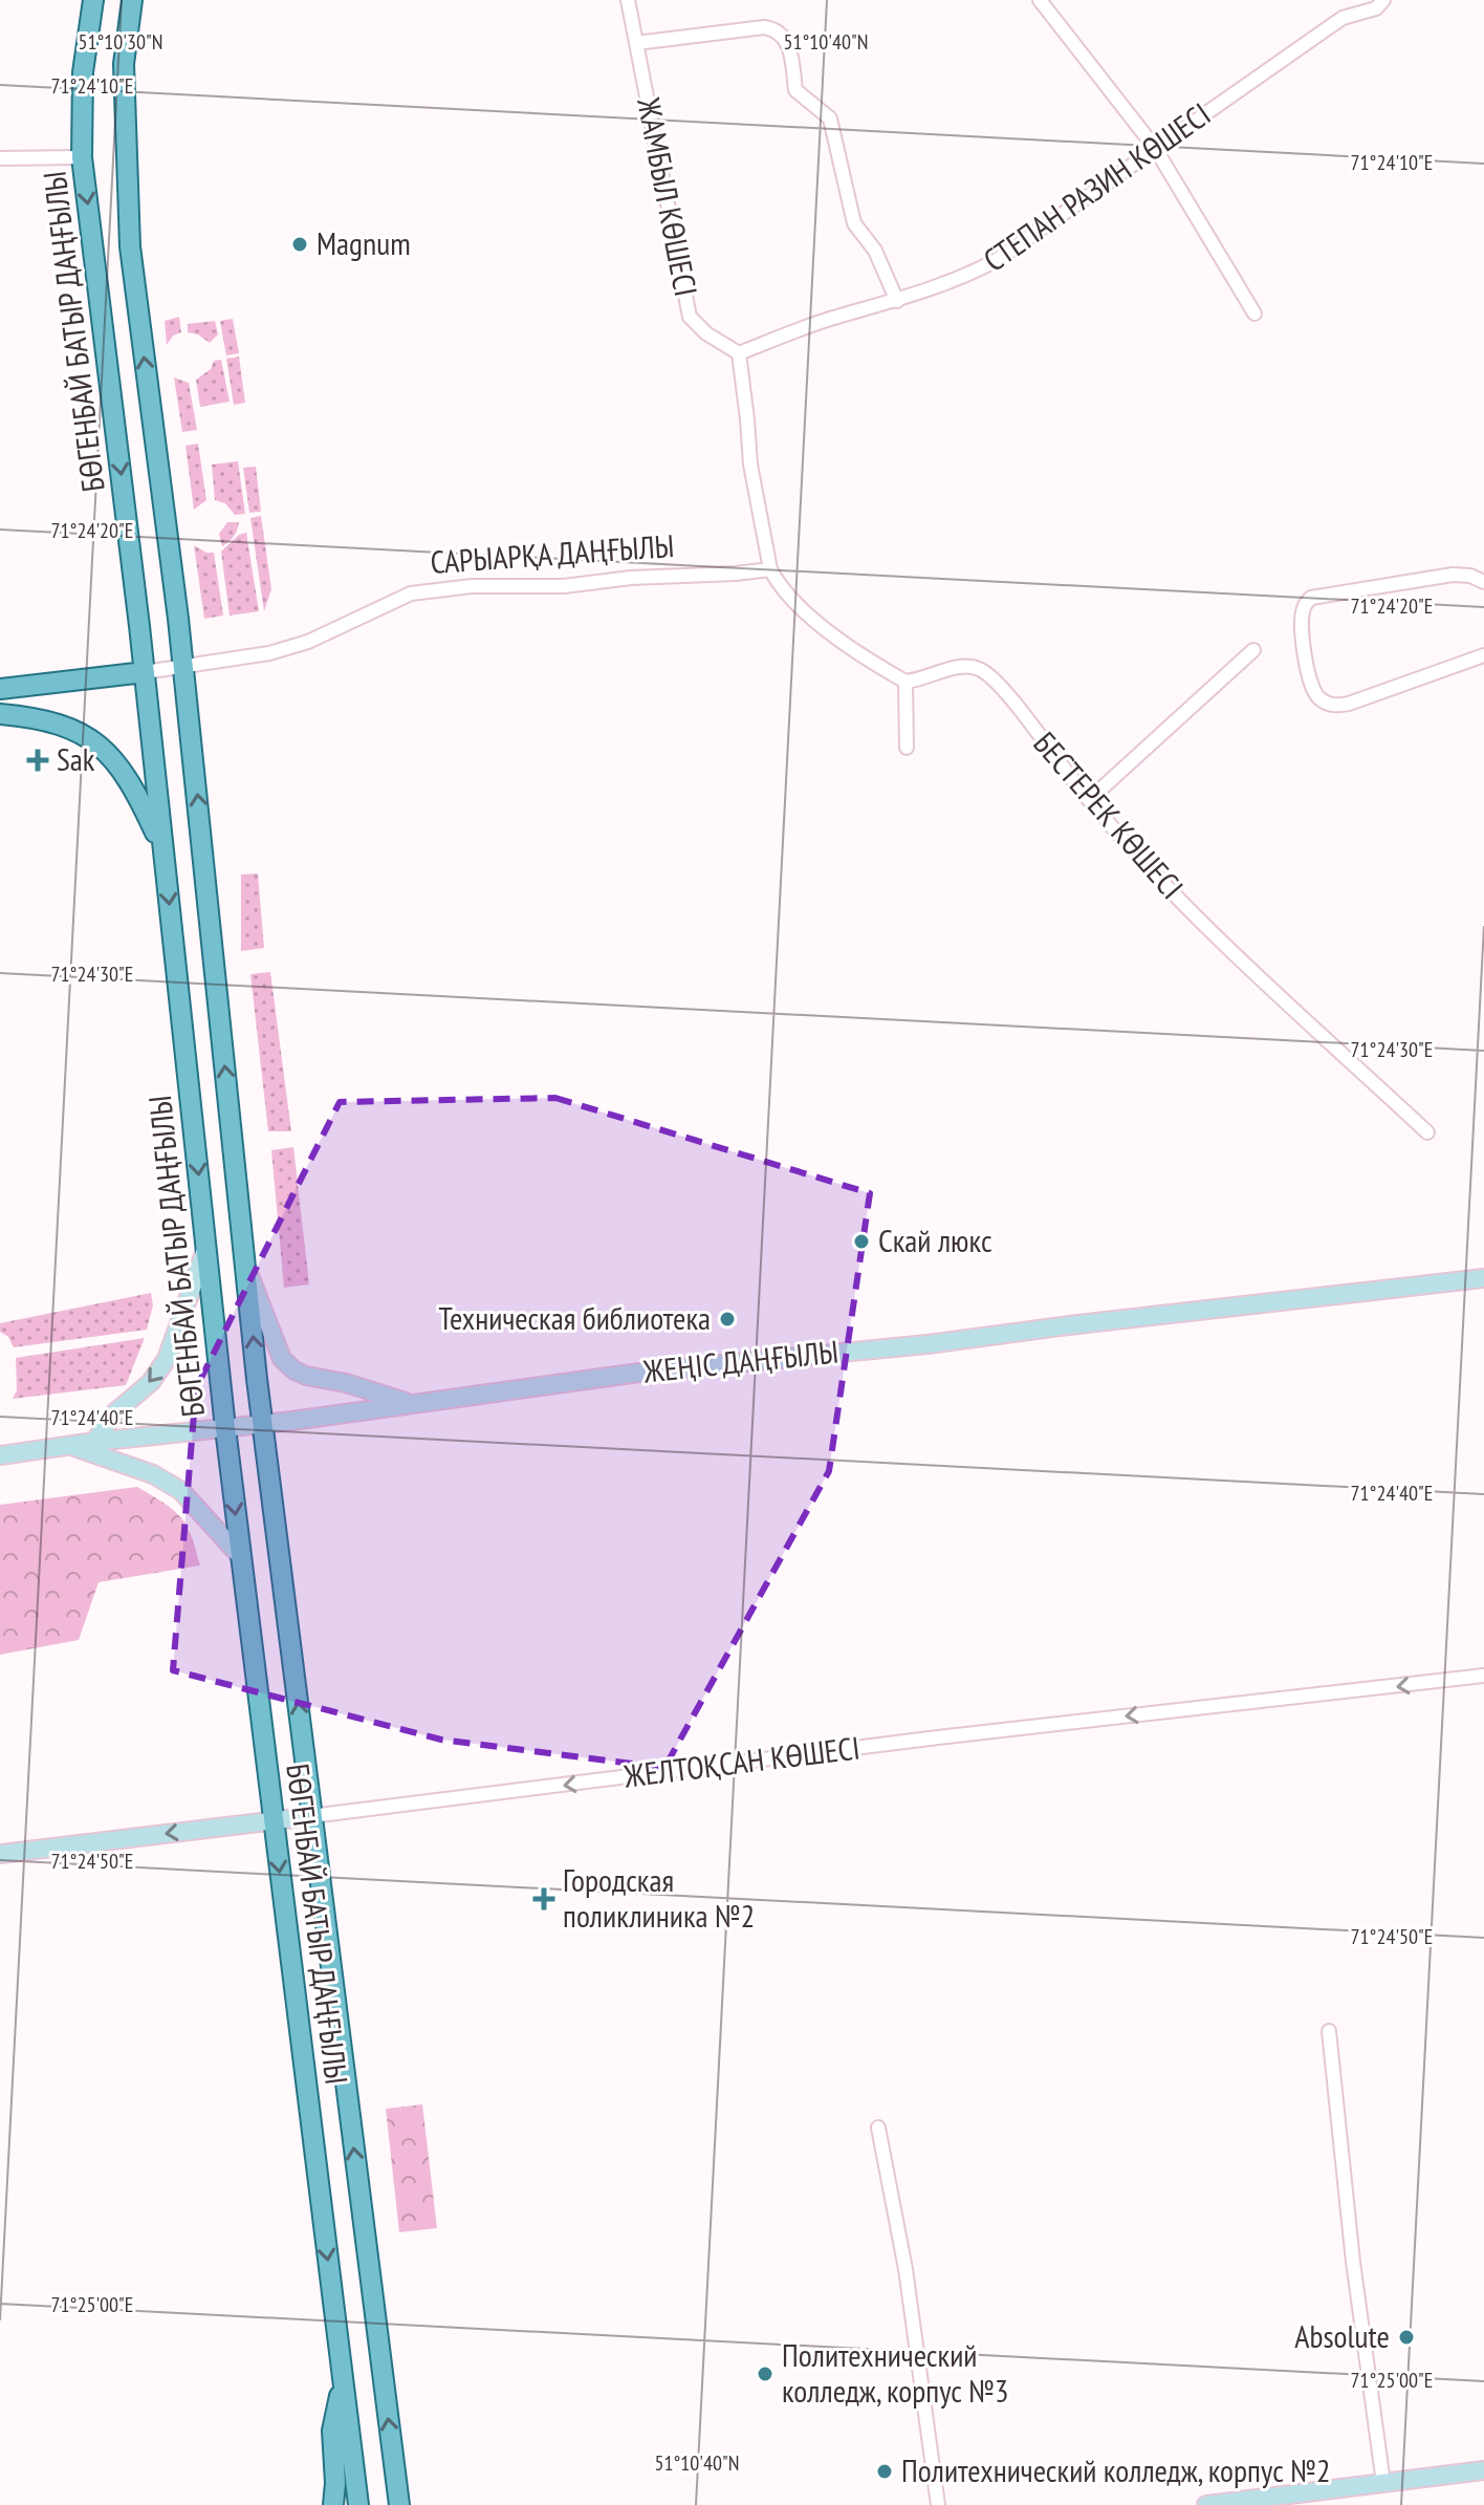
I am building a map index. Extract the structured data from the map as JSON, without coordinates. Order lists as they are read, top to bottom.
{
  "streets": {
    "main road": [
      "БӨГЕНБАЙ БАТЫР ДАҢҒЫЛЫ",
      "САРЫАРҚА ДАҢҒЫЛЫ",
      "ЖЕҢІС ДАҢҒЫЛЫ",
      "ЖЕЛТОҚСАН КӨШЕСІ"
    ],
    "street": ["СТЕПАН РАЗИН КӨШЕСІ", "ЖАМБЫЛ КӨШЕСІ", "БЕСТЕРЕК КӨШЕСІ"]
  },
  "crossings": [
    ["СТЕПАН РАЗИН КӨШЕСІ", "ЖАМБЫЛ КӨШЕСІ"],
    ["БӨГЕНБАЙ БАТЫР ДАҢҒЫЛЫ", "САРЫАРҚА ДАҢҒЫЛЫ"],
    ["БӨГЕНБАЙ БАТЫР ДАҢҒЫЛЫ", "ЖЕҢІС ДАҢҒЫЛЫ"],
    ["БӨГЕНБАЙ БАТЫР ДАҢҒЫЛЫ", "ЖЕЛТОҚСАН КӨШЕСІ"]
  ],
  "one_way": ["ЖЕЛТОҚСАН КӨШЕСІ"],
  "places": {
    "other": [
      "Magnum",
      "Скай люкс",
      "Техническая библиотека",
      "Absolute",
      "Политехнический колледж, корпус №3",
      "Политехнический колледж, корпус №2"
    ],
    "health": ["Sak", "Городская поликлиника №2"]
  },
  "coordinates": [
    "51°10'30\"N",
    "51°10'40\"N",
    "71°24'10\"E",
    "71°24'20\"E",
    "71°24'30\"E",
    "71°24'40\"E",
    "71°24'50\"E",
    "71°25'00\"E"
  ]
}
